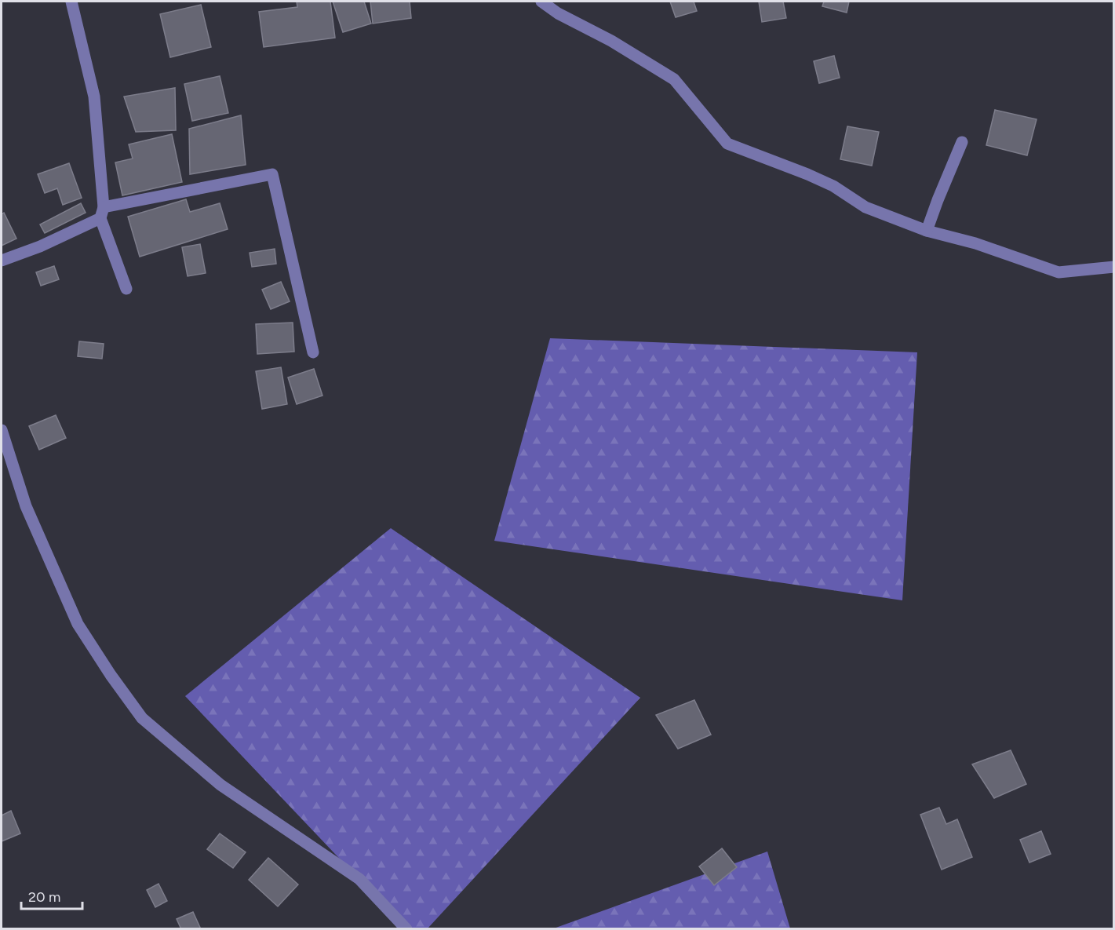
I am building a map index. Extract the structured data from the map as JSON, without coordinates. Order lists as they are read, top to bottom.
{
  "scale_bar": "20 m"
}
